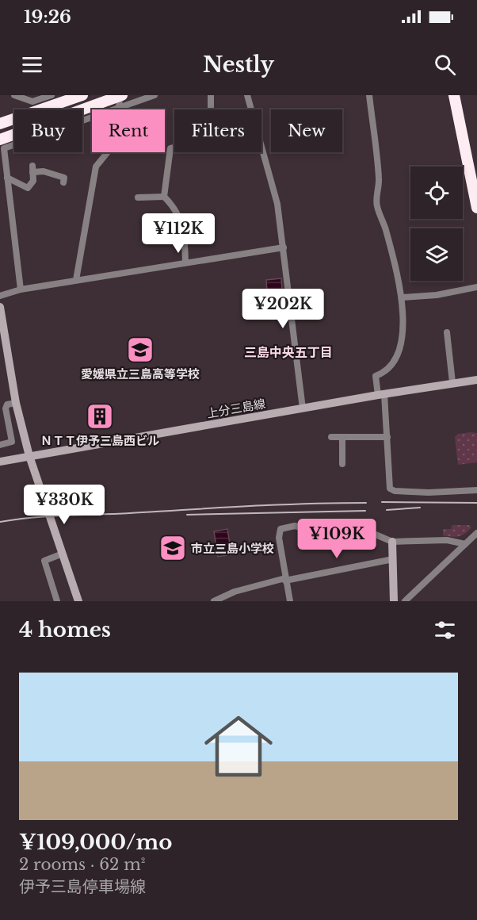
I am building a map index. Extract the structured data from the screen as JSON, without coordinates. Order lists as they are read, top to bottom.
{
  "streets": {
    "main road": ["上分三島線"]
  },
  "districts": ["三島中央五丁目"],
  "places": {
    "school or university": ["愛媛県立三島高等学校", "市立三島小学校"],
    "building": ["ＮＴＴ伊予三島西ビル"]
  },
  "page": {
    "status": "19:26",
    "header": "Nestly",
    "chip": [
      "Buy",
      "Rent",
      "Filters",
      "New"
    ],
    "price": [
      "¥112K",
      "¥202K",
      "¥330K",
      "¥109K"
    ],
    "heading": "4 homes",
    "list": [
      {
        "name": "¥109,000/mo",
        "note": "2 rooms · 62 m² · 伊予三島停車場線"
      }
    ]
  }
}
